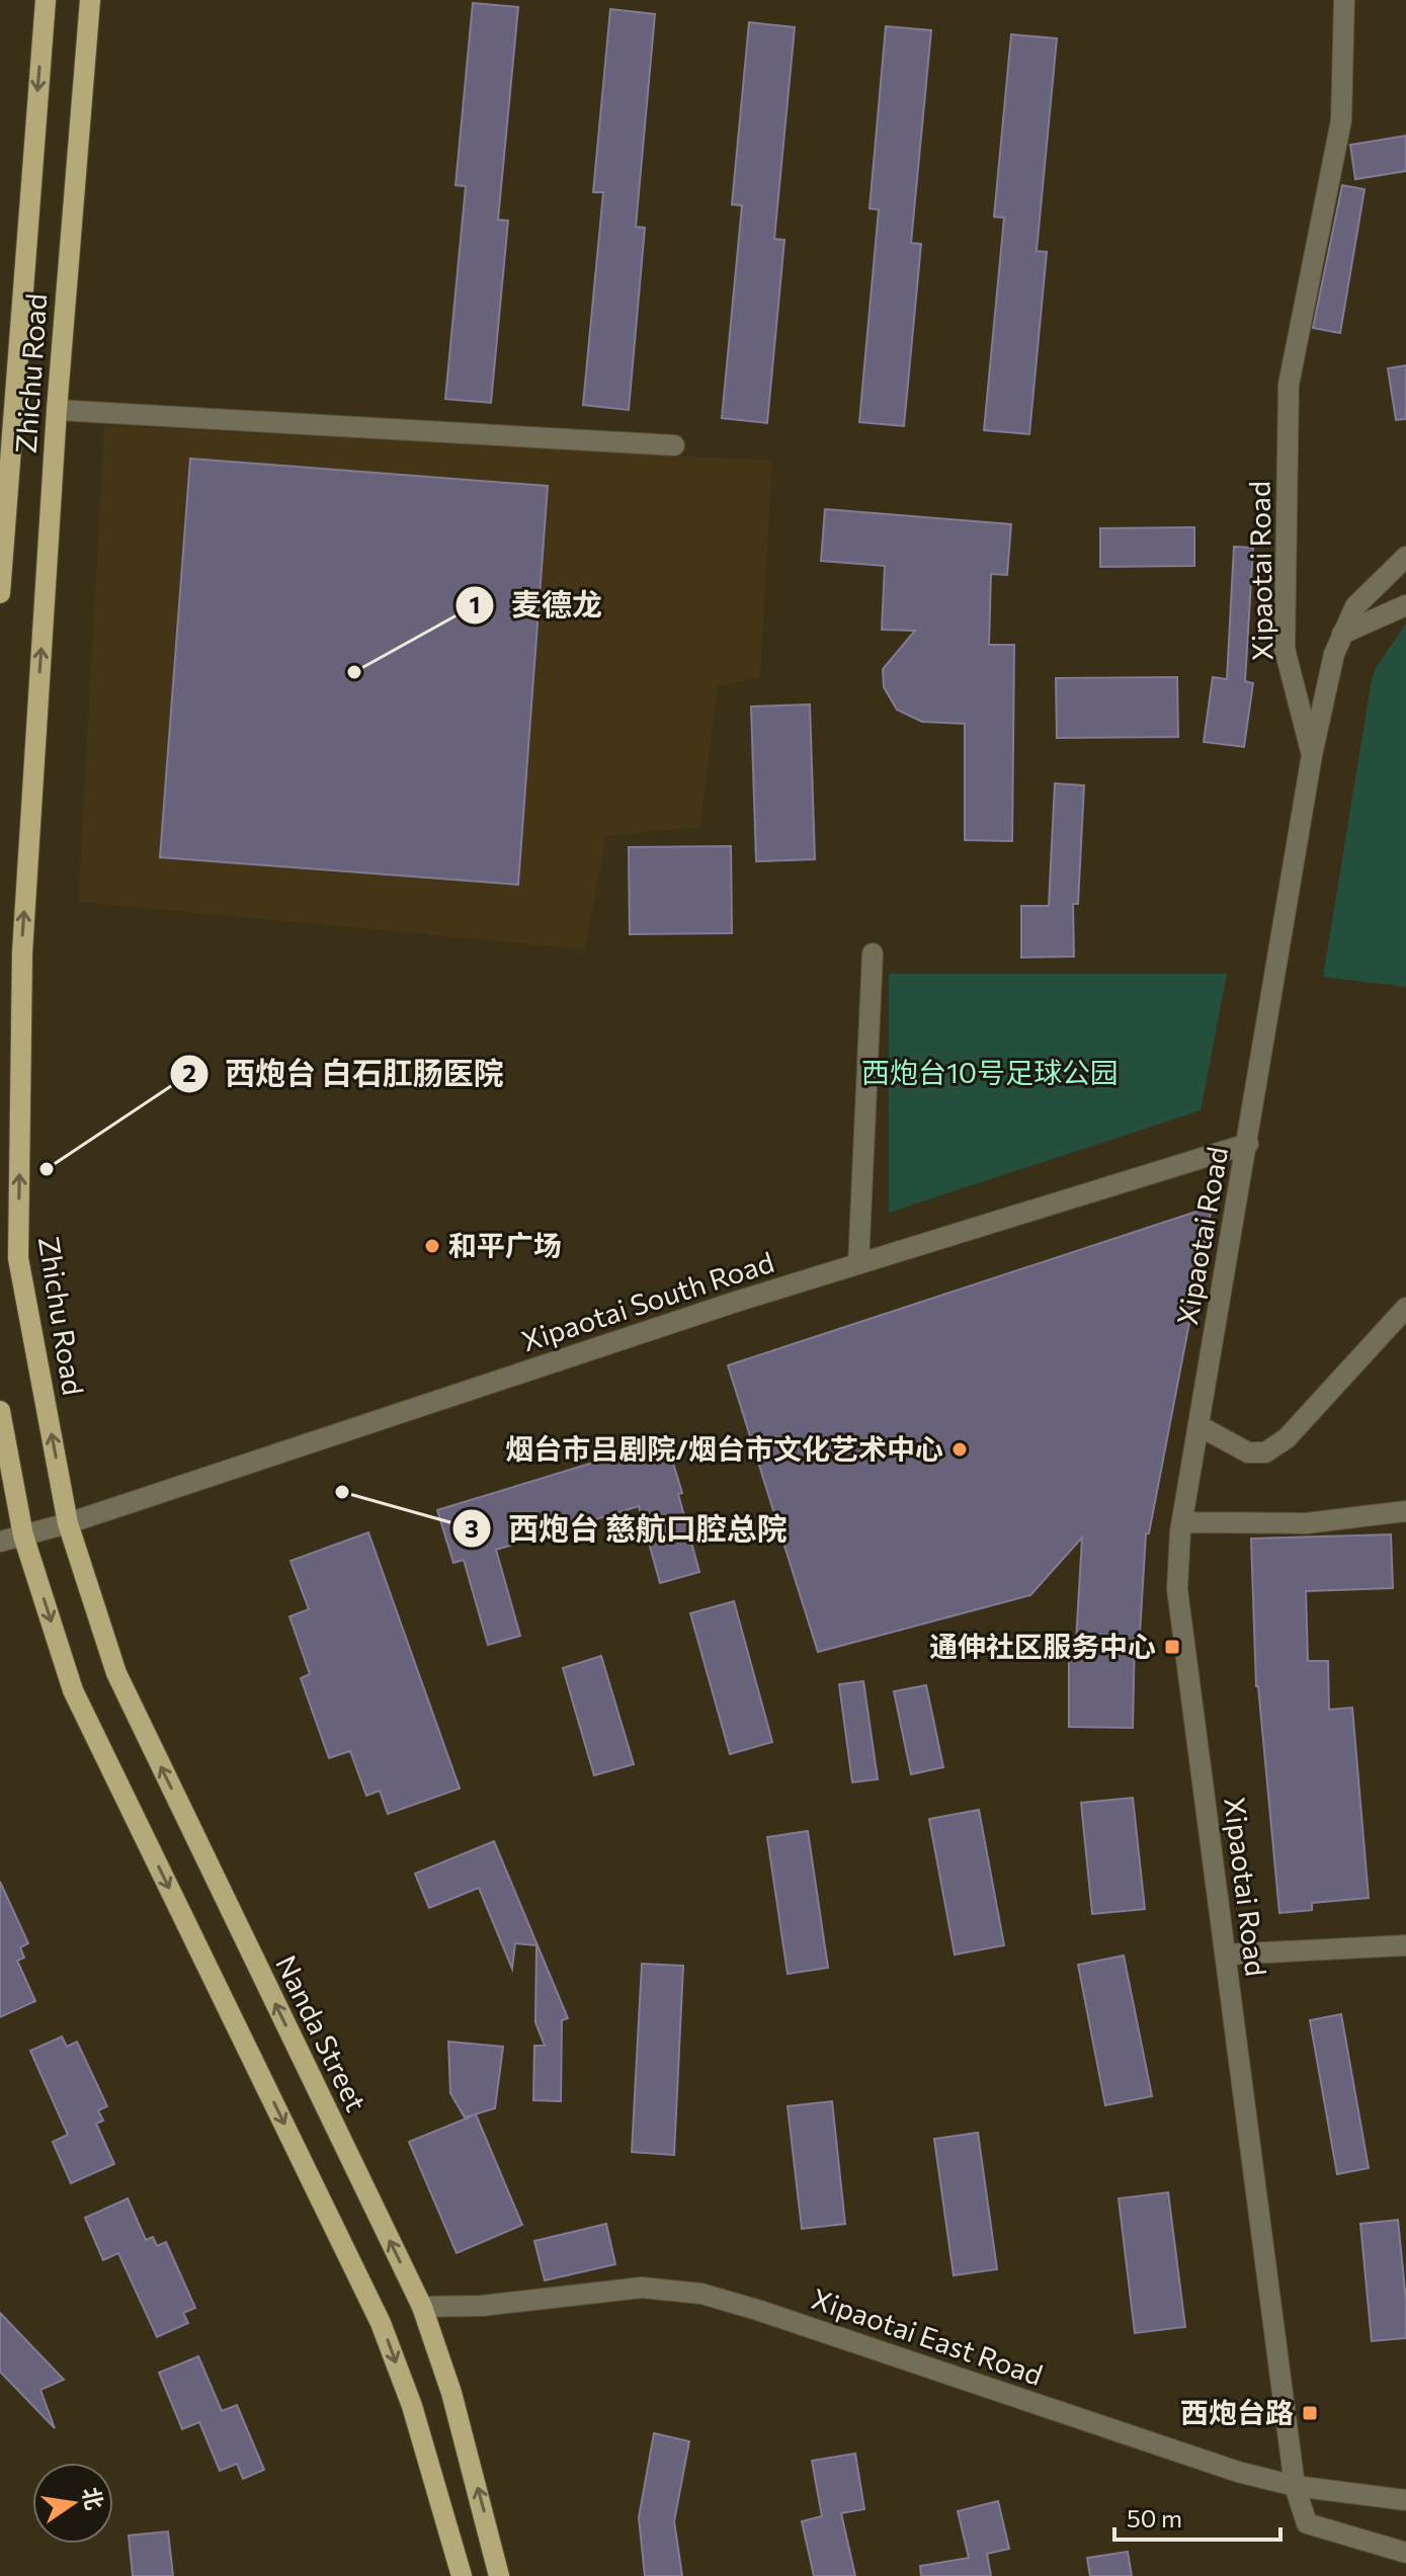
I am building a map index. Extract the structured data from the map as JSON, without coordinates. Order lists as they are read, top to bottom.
{
  "streets": {
    "main road": ["Zhichu Road", "Nanda Street"],
    "street": ["Xipaotai Road", "Xipaotai South Road", "Xipaotai East Road"]
  },
  "crossings": [
    ["Zhichu Road", "Xipaotai South Road"],
    ["Zhichu Road", "Nanda Street"],
    ["Xipaotai Road", "Xipaotai South Road"],
    ["Xipaotai Road", "Xipaotai East Road"],
    ["Xipaotai South Road", "Nanda Street"],
    ["Nanda Street", "Xipaotai East Road"]
  ],
  "parks": ["西炮台10号足球公园"],
  "places": {
    "other": [
      "麦德龙",
      "西炮台 白石肛肠医院",
      "和平广场",
      "烟台市吕剧院/烟台市文化艺术中心",
      "西炮台 慈航口腔总院"
    ],
    "transit": ["通伸社区服务中心", "西炮台路"]
  },
  "scale_bar": "50 m",
  "north": "right"
}
